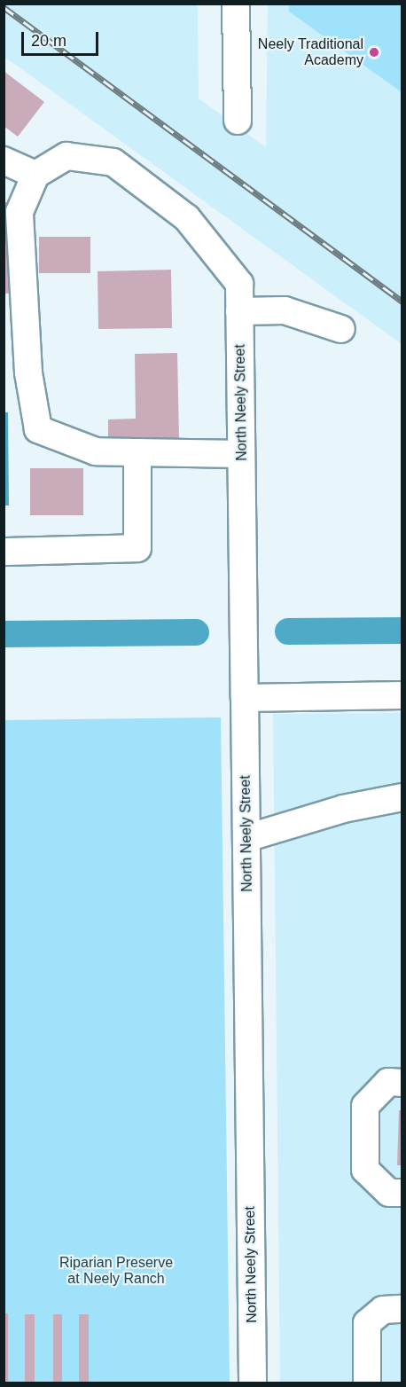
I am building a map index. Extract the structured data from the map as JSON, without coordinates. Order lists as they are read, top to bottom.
{
  "streets": {
    "street": ["North Neely Street"]
  },
  "parks": ["Riparian Preserve at Neely Ranch"],
  "places": ["Neely Traditional Academy"],
  "scale_bar": "20 m"
}
